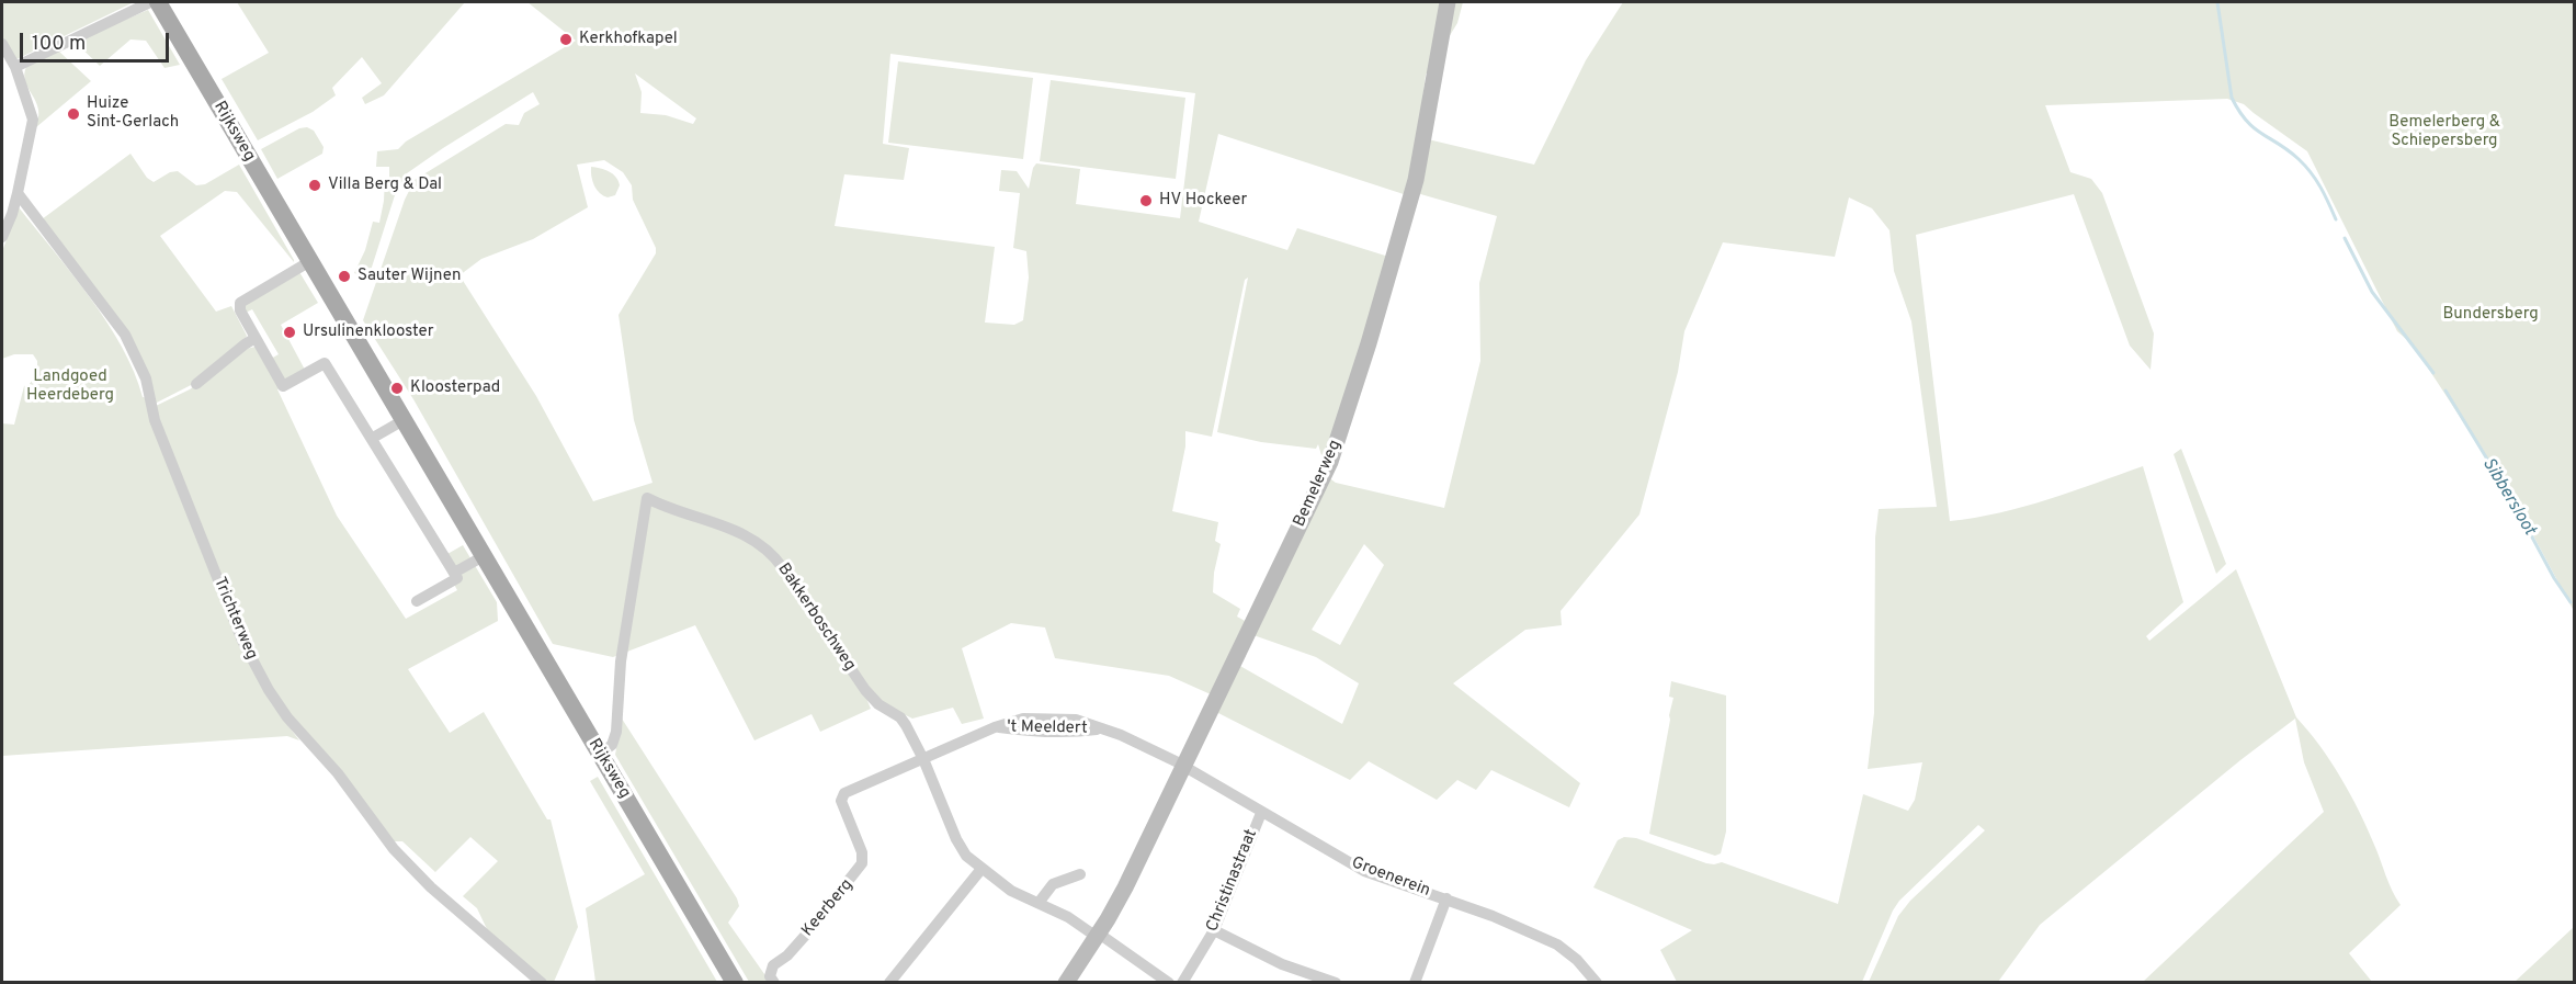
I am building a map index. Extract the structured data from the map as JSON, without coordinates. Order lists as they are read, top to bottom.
{
  "streets": {
    "main road": ["Rijksweg"],
    "street": [
      "Bemelerweg",
      "Bakkerboschweg",
      "Trichterweg",
      "'t Meeldert",
      "Groenerein",
      "Christinastraat",
      "Keerberg"
    ]
  },
  "crossings": [
    ["Rijksweg", "Bakkerboschweg"],
    ["Bemelerweg", "Bakkerboschweg"],
    ["Bemelerweg", "'t Meeldert"],
    ["Bemelerweg", "Groenerein"],
    ["Bakkerboschweg", "'t Meeldert"],
    ["Bakkerboschweg", "Keerberg"],
    ["'t Meeldert", "Groenerein"],
    ["'t Meeldert", "Keerberg"],
    ["Groenerein", "Christinastraat"]
  ],
  "water": ["Sibbersloot"],
  "parks": ["Bemelerberg & Schiepersberg", "Bundersberg", "Landgoed Heerdeberg"],
  "places": [
    "Kerkhofkapel",
    "Huize Sint-Gerlach",
    "Villa Berg & Dal",
    "HV Hockeer",
    "Sauter Wijnen",
    "Ursulinenklooster",
    "Kloosterpad"
  ],
  "scale_bar": "100 m"
}
